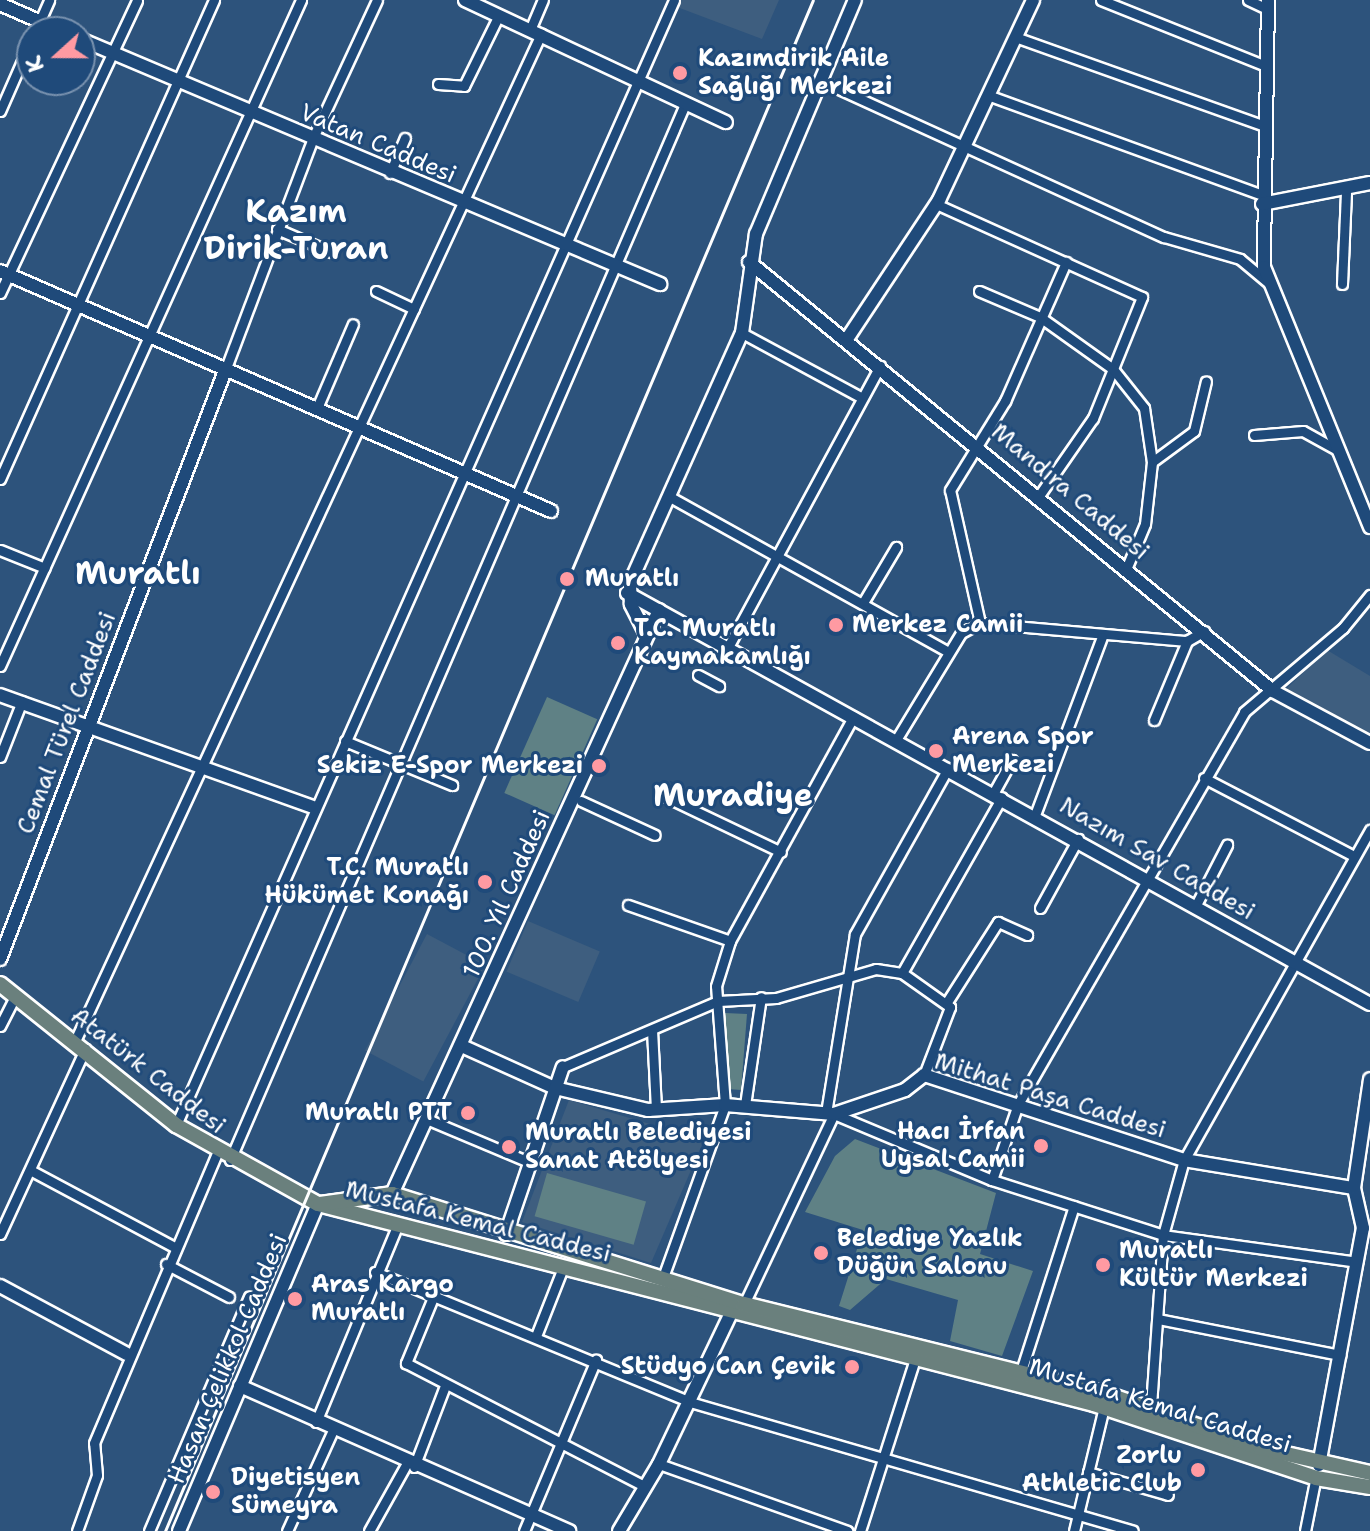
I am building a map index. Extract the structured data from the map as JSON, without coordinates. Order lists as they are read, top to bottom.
{
  "streets": {
    "main road": ["Atatürk Caddesi", "Mustafa Kemal Caddesi"],
    "street": [
      "Vatan Caddesi",
      "Mandıra Caddesi",
      "Cemal Türel Caddesi",
      "Nazım Sav Caddesi",
      "100. Yıl Caddesi",
      "Mithat Paşa Caddesi",
      "Hasan Çelikkol Caddesi"
    ]
  },
  "crossings": [
    ["Nazım Sav Caddesi", "100. Yıl Caddesi"],
    ["100. Yıl Caddesi", "Mithat Paşa Caddesi"],
    ["100. Yıl Caddesi", "Mustafa Kemal Caddesi"],
    ["Atatürk Caddesi", "Mustafa Kemal Caddesi"],
    ["Atatürk Caddesi", "Hasan Çelikkol Caddesi"],
    ["Mustafa Kemal Caddesi", "Hasan Çelikkol Caddesi"]
  ],
  "districts": ["Kazım Dirik-Turan", "Muratlı", "Muradiye"],
  "places": [
    "Kazımdirik Aile Sağlığı Merkezi",
    "Muratlı",
    "Merkez Camii",
    "T.C. Muratlı Kaymakamlığı",
    "Arena Spor Merkezi",
    "Sekiz E-Spor Merkezi",
    "T.C. Muratlı Hükümet Konağı",
    "Muratlı PTT",
    "Hacı İrfan Uysal Camii",
    "Muratlı Belediyesi Sanat Atölyesi",
    "Belediye Yazlık Düğün Salonu",
    "Muratlı Kültür Merkezi",
    "Aras Kargo Muratlı",
    "Stüdyo Can Çevik",
    "Zorlu Athletic Club",
    "Diyetisyen Sümeyra"
  ],
  "north": "left"
}
